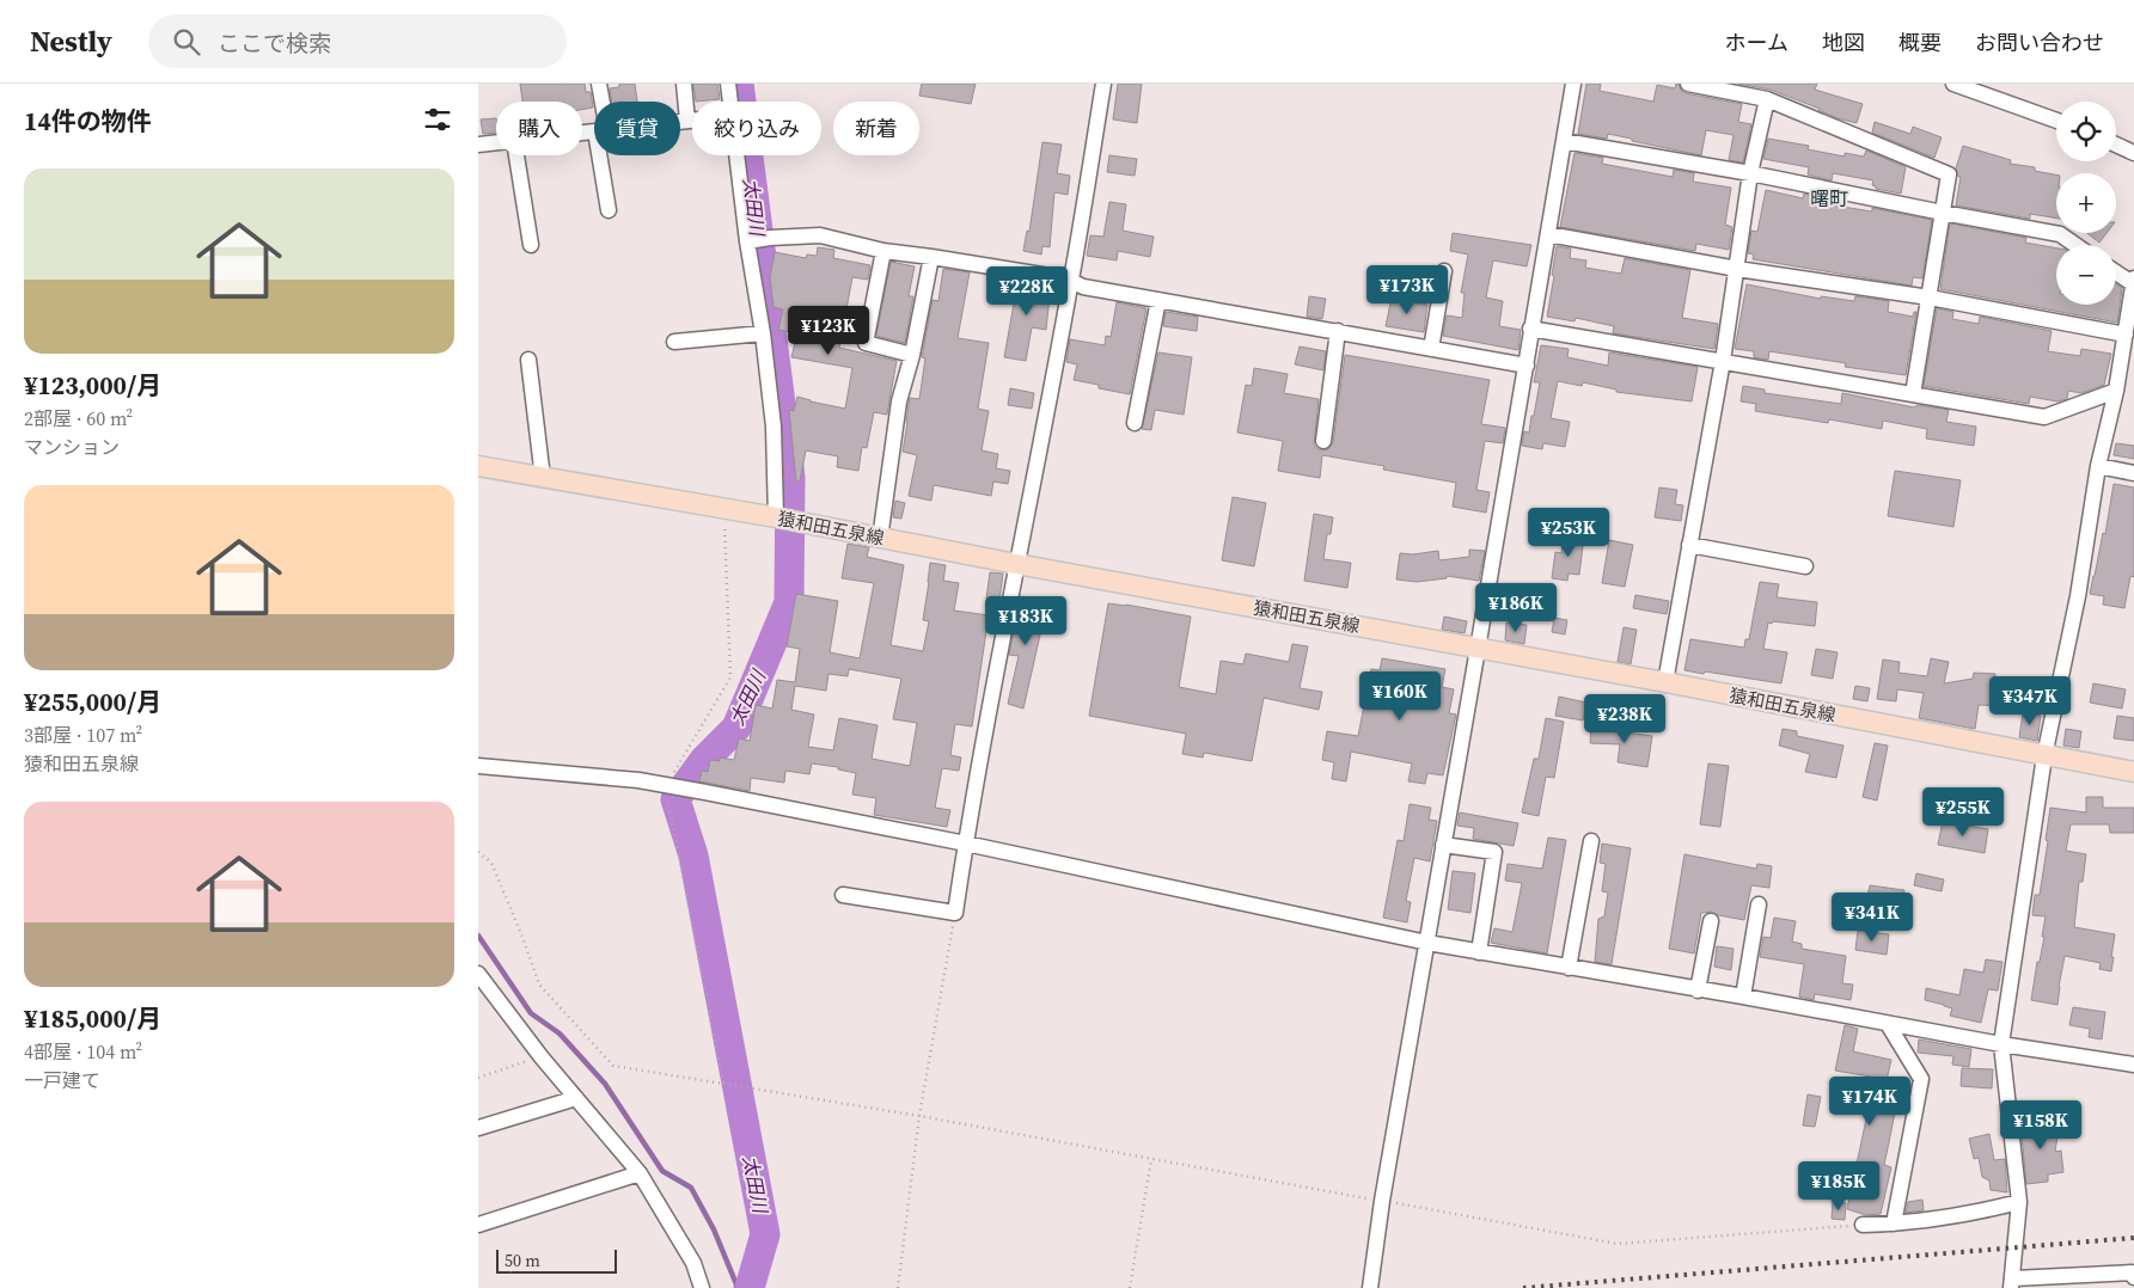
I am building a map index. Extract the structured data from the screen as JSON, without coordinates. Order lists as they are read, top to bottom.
{
  "streets": {
    "main road": ["猿和田五泉線"]
  },
  "districts": ["曙町"],
  "water": ["太田川"],
  "scale_bar": "50 m",
  "page": {
    "header": "Nestly",
    "search": "ここで検索",
    "nav": [
      "ホーム",
      "地図",
      "概要",
      "お問い合わせ"
    ],
    "heading": "14件の物件",
    "map_buttons": ["+", "−"],
    "chip": [
      "購入",
      "賃貸",
      "絞り込み",
      "新着"
    ],
    "list": [
      {
        "name": "¥123,000/月",
        "note": "2部屋 · 60 m² · マンション"
      },
      {
        "name": "¥255,000/月",
        "note": "3部屋 · 107 m² · 猿和田五泉線"
      },
      {
        "name": "¥185,000/月",
        "note": "4部屋 · 104 m² · 一戸建て"
      }
    ],
    "price": [
      "¥173K",
      "¥228K",
      "¥123K",
      "¥253K",
      "¥186K",
      "¥183K",
      "¥160K",
      "¥347K",
      "¥238K",
      "¥255K",
      "¥341K",
      "¥174K",
      "¥158K",
      "¥185K"
    ],
    "scale": "50 m"
  }
}
